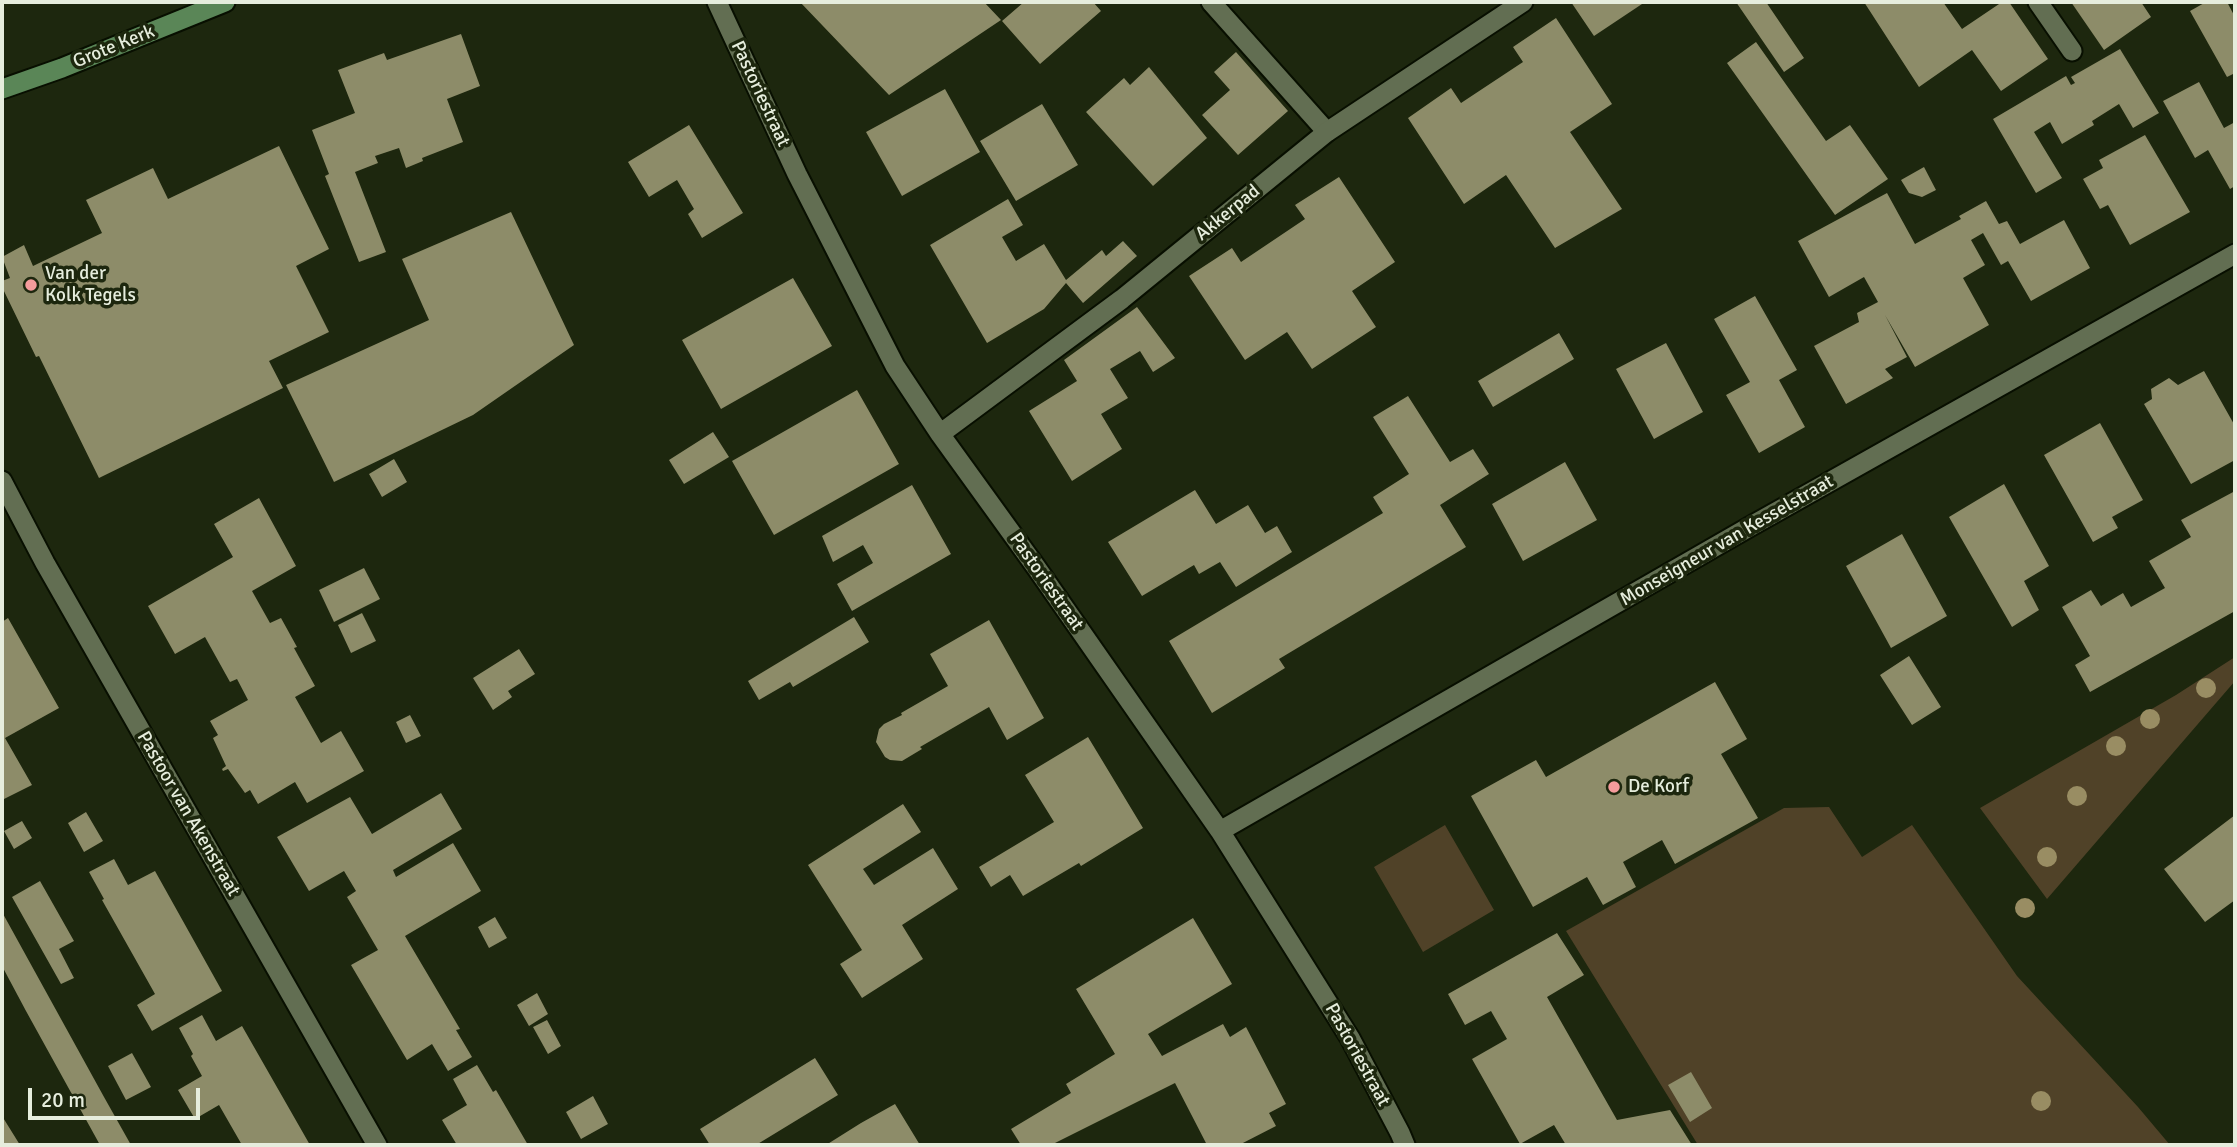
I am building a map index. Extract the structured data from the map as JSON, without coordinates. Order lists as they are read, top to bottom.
{
  "streets": {
    "main road": ["Grote Kerk"],
    "street": [
      "Pastoriestraat",
      "Akkerpad",
      "Monseigneur van Kesselstraat",
      "Pastoor van Akenstraat"
    ]
  },
  "crossings": [
    ["Pastoriestraat", "Akkerpad"],
    ["Pastoriestraat", "Monseigneur van Kesselstraat"]
  ],
  "places": ["Van der Kolk Tegels", "De Korf"],
  "scale_bar": "20 m"
}
